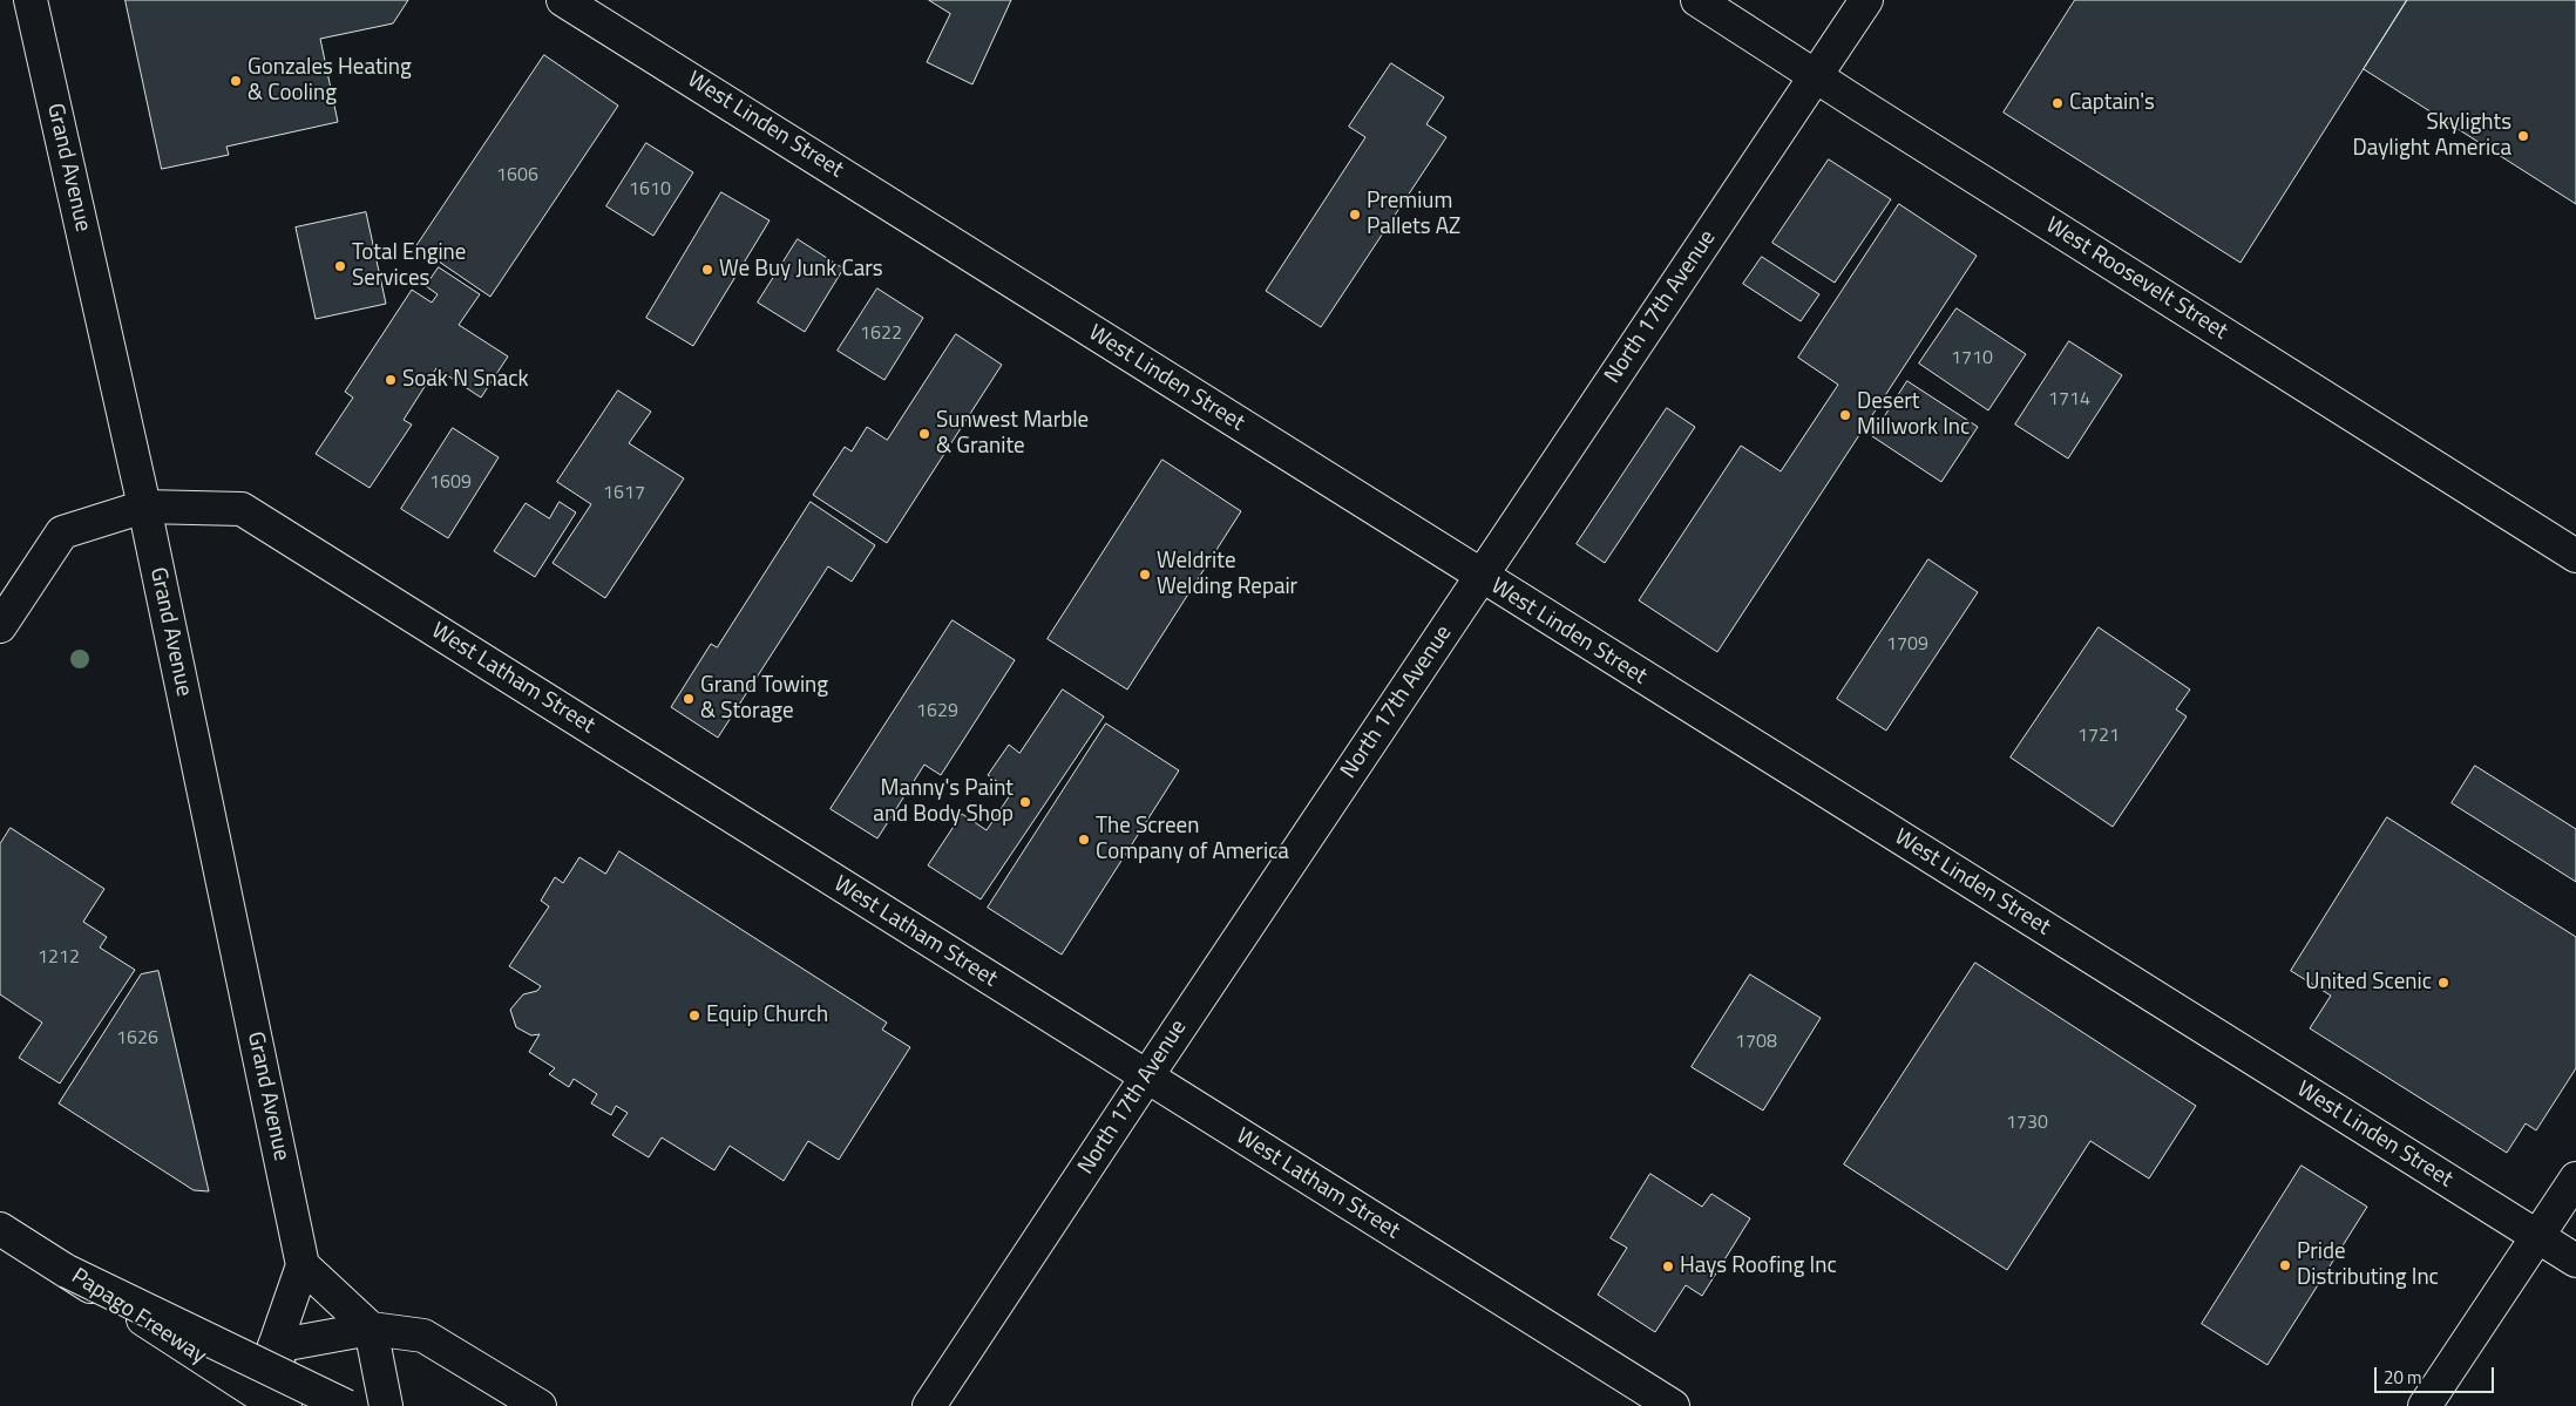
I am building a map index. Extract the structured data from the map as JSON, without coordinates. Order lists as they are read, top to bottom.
{
  "streets": {
    "main road": [
      "West Linden Street",
      "Grand Avenue",
      "West Roosevelt Street",
      "North 17th Avenue",
      "West Latham Street",
      "Papago Freeway"
    ]
  },
  "crossings": [
    ["West Linden Street", "North 17th Avenue"],
    ["Grand Avenue", "West Latham Street"],
    ["West Roosevelt Street", "North 17th Avenue"],
    ["North 17th Avenue", "West Latham Street"]
  ],
  "places": [
    "Gonzales Heating & Cooling",
    "Captain's",
    "Skylights Daylight America",
    "Premium Pallets AZ",
    "Total Engine Services",
    "We Buy Junk Cars",
    "Soak N Snack",
    "Desert Millwork Inc",
    "Sunwest Marble & Granite",
    "Weldrite Welding Repair",
    "Grand Towing & Storage",
    "Manny's Paint and Body Shop",
    "The Screen Company of America",
    "United Scenic",
    "Equip Church",
    "Pride Distributing Inc",
    "Hays Roofing Inc"
  ],
  "house_numbers": [
    "1606",
    "1610",
    "1622",
    "1710",
    "1714",
    "1609",
    "1617",
    "1709",
    "1629",
    "1721",
    "1212",
    "1626",
    "1708",
    "1730"
  ],
  "scale_bar": "20 m"
}
